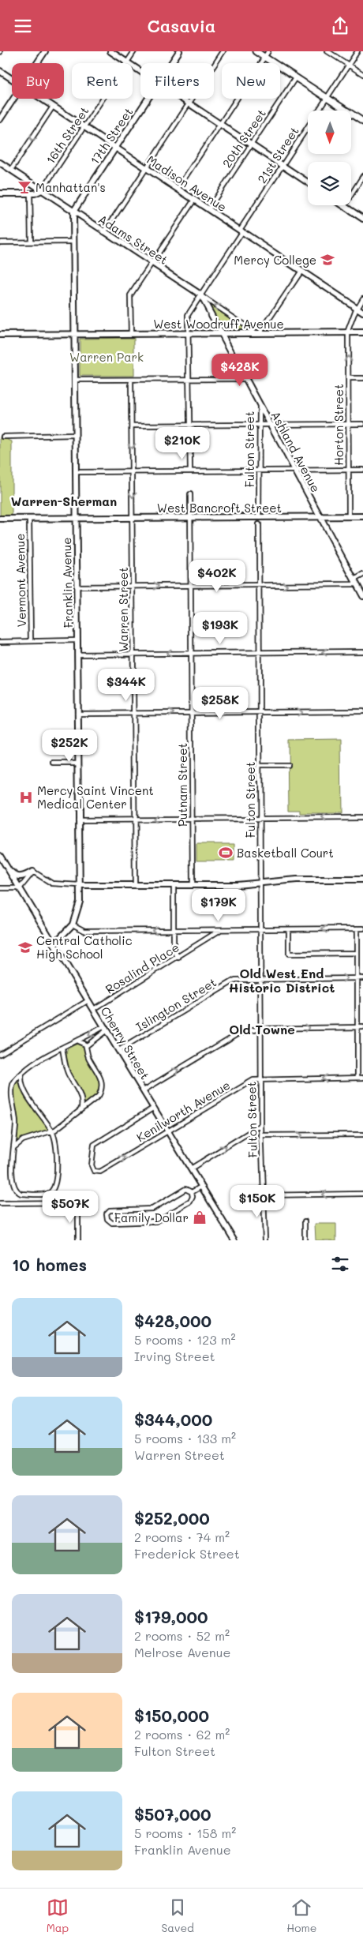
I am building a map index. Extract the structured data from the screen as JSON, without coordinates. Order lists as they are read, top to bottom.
{
  "streets": {
    "street": [
      "16th Street",
      "17th Street",
      "20th Street",
      "21st Street",
      "Madison Avenue",
      "Adams Street",
      "West Woodruff Avenue",
      "Horton Street",
      "Fulton Street",
      "Ashland Avenue",
      "West Bancroft Street",
      "Vermont Avenue",
      "Franklin Avenue",
      "Warren Street",
      "Putnam Street",
      "Rosalind Place",
      "Islington Street",
      "Cherry Street",
      "Kenilworth Avenue"
    ]
  },
  "crossings": [
    ["16th Street", "Madison Avenue"],
    ["16th Street", "Adams Street"],
    ["17th Street", "Madison Avenue"],
    ["17th Street", "Adams Street"],
    ["17th Street", "Franklin Avenue"],
    ["20th Street", "Madison Avenue"],
    ["21st Street", "Madison Avenue"],
    ["21st Street", "Adams Street"],
    ["21st Street", "Ashland Avenue"],
    ["Madison Avenue", "Horton Street"],
    ["Adams Street", "West Woodruff Avenue"],
    ["Adams Street", "Ashland Avenue"],
    ["Adams Street", "Franklin Avenue"],
    ["West Woodruff Avenue", "Horton Street"],
    ["West Woodruff Avenue", "Ashland Avenue"],
    ["West Woodruff Avenue", "Franklin Avenue"],
    ["Horton Street", "West Bancroft Street"],
    ["Fulton Street", "Ashland Avenue"],
    ["Fulton Street", "West Bancroft Street"],
    ["Fulton Street", "Islington Street"],
    ["Fulton Street", "Kenilworth Avenue"],
    ["Ashland Avenue", "West Bancroft Street"],
    ["West Bancroft Street", "Vermont Avenue"],
    ["West Bancroft Street", "Franklin Avenue"],
    ["West Bancroft Street", "Warren Street"],
    ["West Bancroft Street", "Putnam Street"],
    ["Franklin Avenue", "Cherry Street"],
    ["Rosalind Place", "Cherry Street"],
    ["Islington Street", "Cherry Street"],
    ["Cherry Street", "Kenilworth Avenue"]
  ],
  "one_way": ["Islington Street"],
  "districts": ["Warren-Sherman", "Old West End Historic District", "Old Towne"],
  "parks": ["Warren Park"],
  "places": {
    "bar": ["Manhattan's"],
    "school or university": ["Mercy College", "Central Catholic High School"],
    "hospital": ["Mercy Saint Vincent Medical Center"],
    "sports": ["Basketball Court"],
    "shop": ["Family Dollar"]
  },
  "north": "bottom",
  "page": {
    "header": "Casavia",
    "chip": [
      "Buy",
      "Rent",
      "Filters",
      "New"
    ],
    "price": [
      "$428K",
      "$210K",
      "$402K",
      "$193K",
      "$344K",
      "$258K",
      "$252K",
      "$179K",
      "$150K",
      "$507K"
    ],
    "heading": "10 homes",
    "list": [
      {
        "name": "$428,000",
        "note": "5 rooms · 123 m² · Irving Street"
      },
      {
        "name": "$344,000",
        "note": "5 rooms · 133 m² · Warren Street"
      },
      {
        "name": "$252,000",
        "note": "2 rooms · 74 m² · Frederick Street"
      },
      {
        "name": "$179,000",
        "note": "2 rooms · 52 m² · Melrose Avenue"
      },
      {
        "name": "$150,000",
        "note": "2 rooms · 62 m² · Fulton Street"
      },
      {
        "name": "$507,000",
        "note": "5 rooms · 158 m² · Franklin Avenue"
      }
    ],
    "tabs": ["Map", "Saved", "Home"]
  }
}
